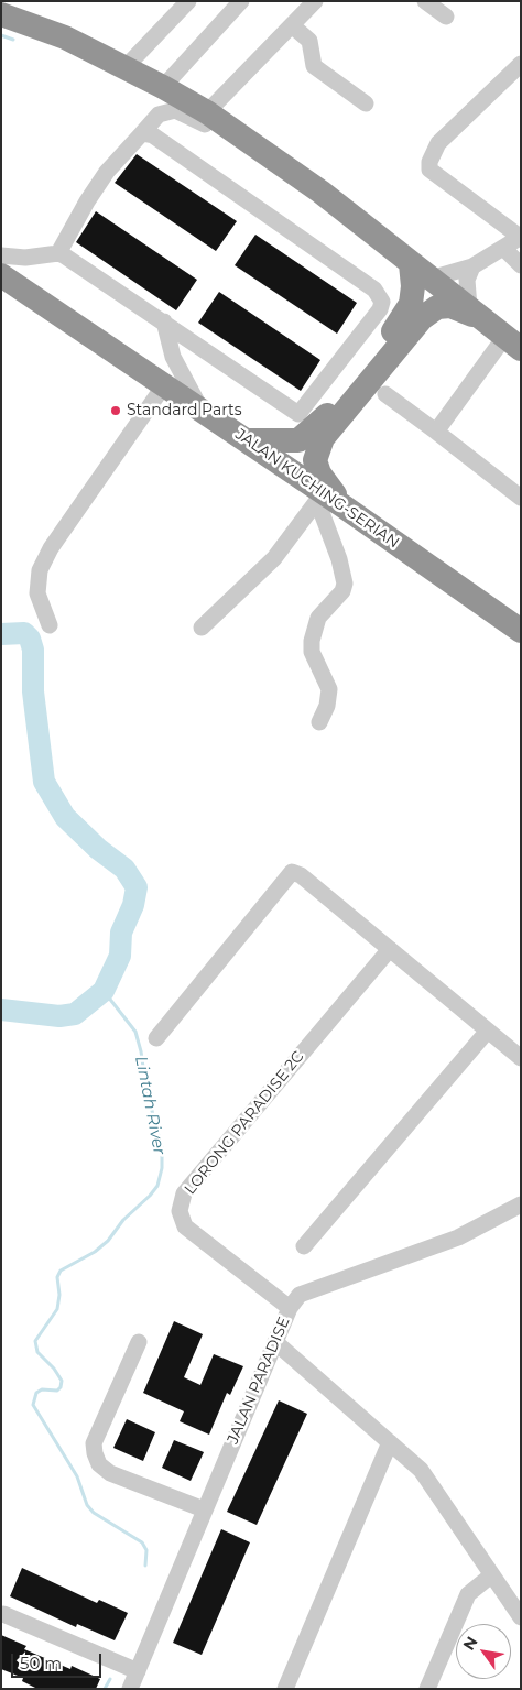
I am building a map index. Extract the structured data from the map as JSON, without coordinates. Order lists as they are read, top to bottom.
{
  "streets": {
    "highway": ["JALAN KUCHING-SERIAN"],
    "street": ["LORONG PARADISE 2C", "JALAN PARADISE"]
  },
  "crossings": [
    ["LORONG PARADISE 2C", "JALAN PARADISE"]
  ],
  "water": ["Lintah River"],
  "places": ["Standard Parts"],
  "scale_bar": "50 m",
  "north": "top left"
}
